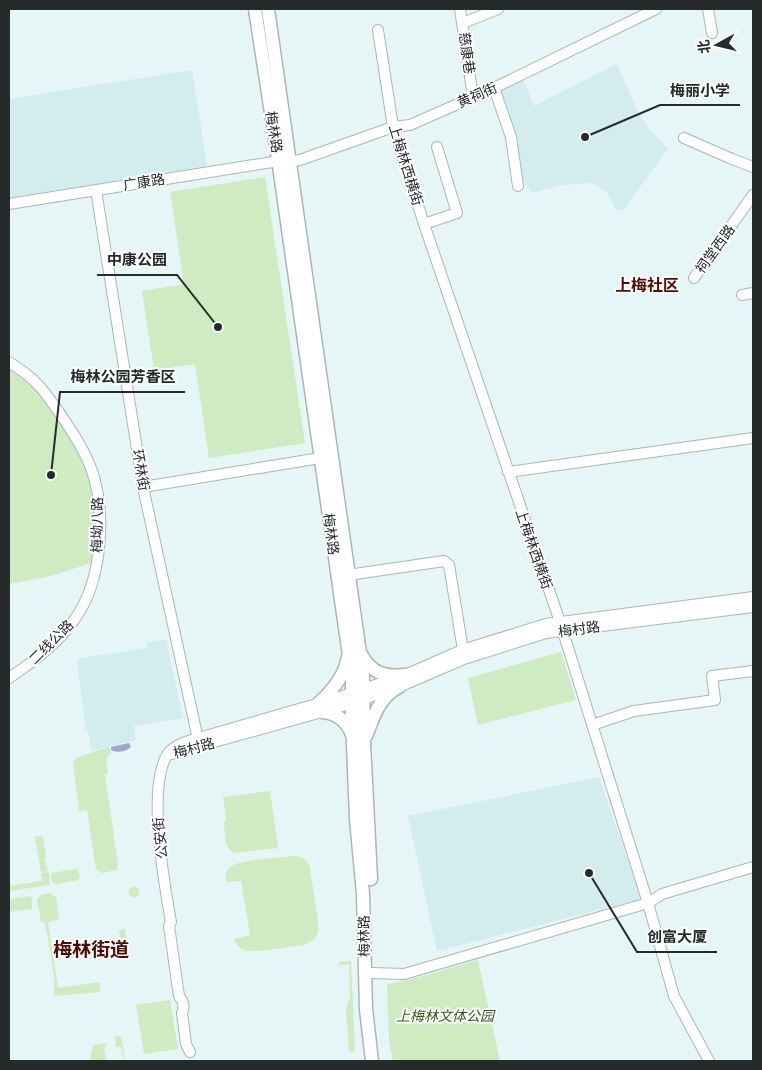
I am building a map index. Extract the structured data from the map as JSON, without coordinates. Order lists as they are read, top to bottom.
{
  "streets": {
    "main road": ["梅林路"],
    "street": [
      "慈康巷",
      "黄祠街",
      "上梅林西横街",
      "广康路",
      "祠堂西路",
      "环林街",
      "梅坳八路",
      "梅村路",
      "二线公路",
      "公安街"
    ]
  },
  "crossings": [
    ["慈康巷", "黄祠街"],
    ["黄祠街", "梅林路"],
    ["黄祠街", "上梅林西横街"],
    ["黄祠街", "广康路"],
    ["梅林路", "广康路"],
    ["梅林路", "梅村路"],
    ["上梅林西横街", "梅村路"],
    ["广康路", "环林街"],
    ["环林街", "梅村路"],
    ["梅坳八路", "二线公路"],
    ["梅村路", "公安街"]
  ],
  "districts": ["上梅社区", "梅林街道"],
  "parks": ["上梅林文体公园"],
  "places": [
    "梅丽小学",
    "中康公园",
    "梅林公园芳香区",
    "创富大厦"
  ],
  "north": "left"
}
